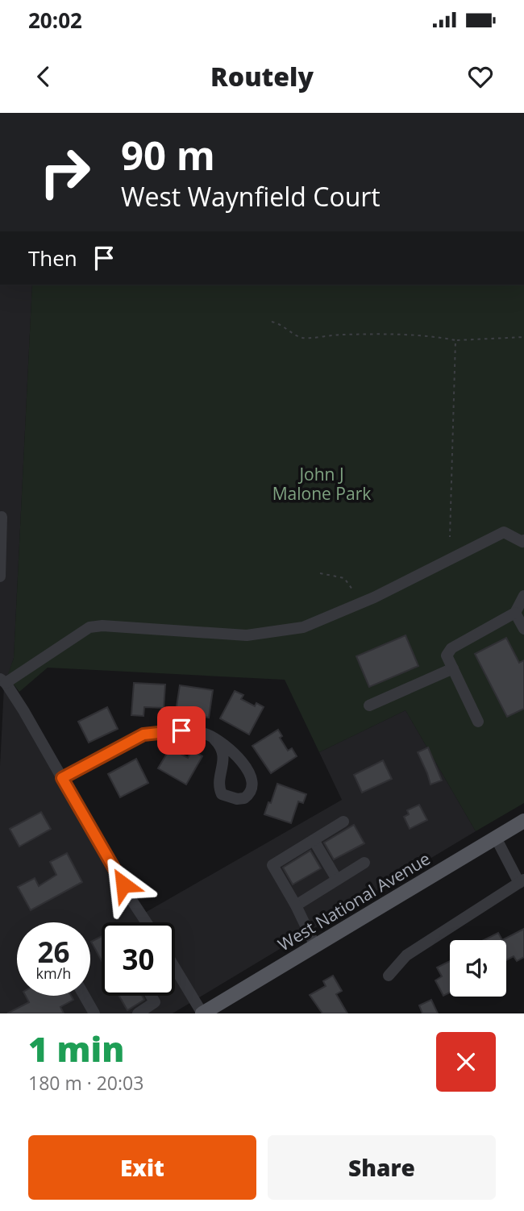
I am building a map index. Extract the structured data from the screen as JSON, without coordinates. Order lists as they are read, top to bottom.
{
  "streets": {
    "main road": ["West National Avenue"]
  },
  "parks": ["John J Malone Park"],
  "page": {
    "status": "20:02",
    "header": "Routely",
    "turn": ["90 m", "West Waynfield Court"],
    "then": "Then",
    "speed": "26 km/h",
    "limit": "30",
    "heading": ["1 min", "180 m · 20:03"],
    "buttons": ["Exit", "Share"]
  }
}
